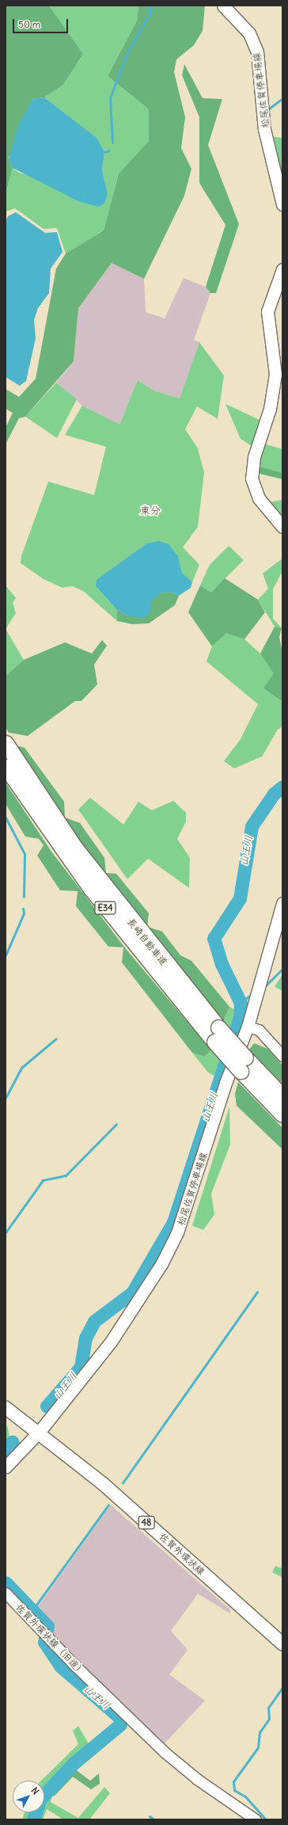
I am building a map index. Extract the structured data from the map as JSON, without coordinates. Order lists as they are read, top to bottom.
{
  "streets": {
    "highway": ["E34", "長崎自動車道"],
    "main road": ["松尾佐賀停車場線", "48", "佐賀外環状線"],
    "street": ["佐賀外環状線（旧道）"]
  },
  "crossings": [
    ["松尾佐賀停車場線", "佐賀外環状線"]
  ],
  "districts": ["東分"],
  "water": ["山王川"],
  "scale_bar": "50 m",
  "north": "top right"
}
